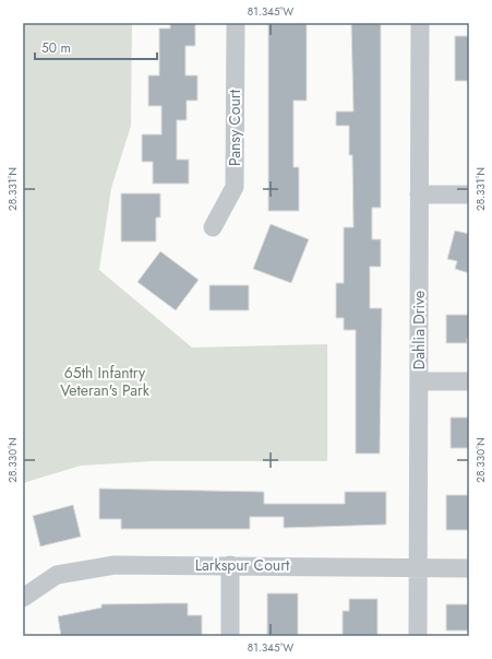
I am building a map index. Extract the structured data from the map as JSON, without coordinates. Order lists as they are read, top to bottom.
{
  "streets": {
    "street": ["Pansy Court", "Dahlia Drive", "Larkspur Court"]
  },
  "crossings": [
    ["Dahlia Drive", "Larkspur Court"]
  ],
  "parks": ["65th Infantry Veteran's Park"],
  "scale_bar": "50 m",
  "coordinates": ["81.345°W", "28.331°N", "28.330°N"]
}
